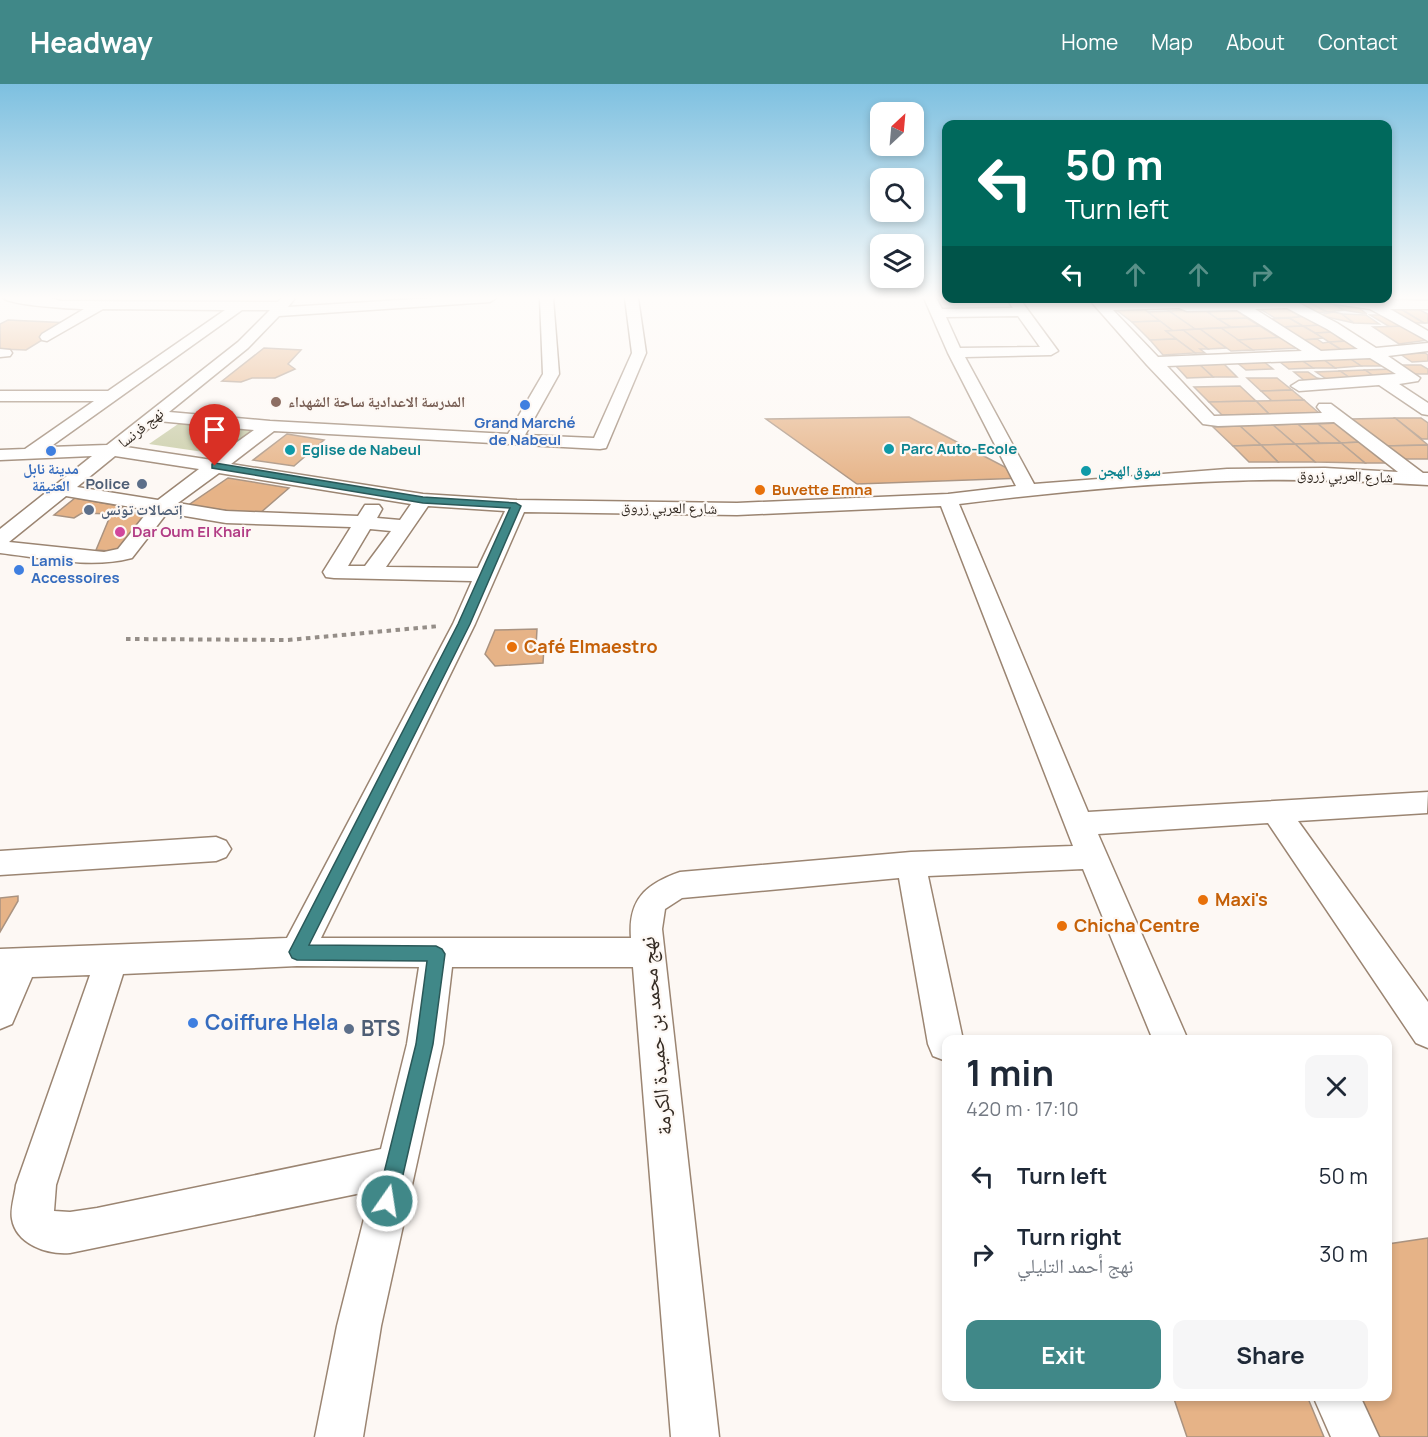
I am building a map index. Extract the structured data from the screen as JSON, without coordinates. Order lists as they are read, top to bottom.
{
  "streets": {
    "street": ["نهج فرنسا", "شارع العربي زروق", "نهج محمد بن حميدة الكرمة"]
  },
  "crossings": [
    ["نهج فرنسا", "شارع العربي زروق"]
  ],
  "places": [
    "المدرسة الاعدادية ساحة الشهداء",
    "Grand Marché de Nabeul",
    "Parc Auto-Ecole",
    "Eglise de Nabeul",
    "مدينة نابل العتيقة",
    "سوق الهجن",
    "Police",
    "Buvette Emna",
    "إتصالات تونس",
    "Dar Oum El Khair",
    "Lamis Accessoires",
    "Café Elmaestro",
    "Maxi's",
    "Chicha Centre",
    "Coiffure Hela",
    "BTS"
  ],
  "north": "top right",
  "page": {
    "header": "Headway",
    "nav": [
      "Home",
      "Map",
      "About",
      "Contact"
    ],
    "turn": ["50 m", "Turn left"],
    "heading": ["1 min", "420 m · 17:10"],
    "list": [
      {
        "name": "Turn left",
        "value": "50 m"
      },
      {
        "name": "Turn right",
        "note": "نهج أحمد التليلي",
        "value": "30 m"
      }
    ],
    "buttons": ["Exit", "Share"]
  }
}
